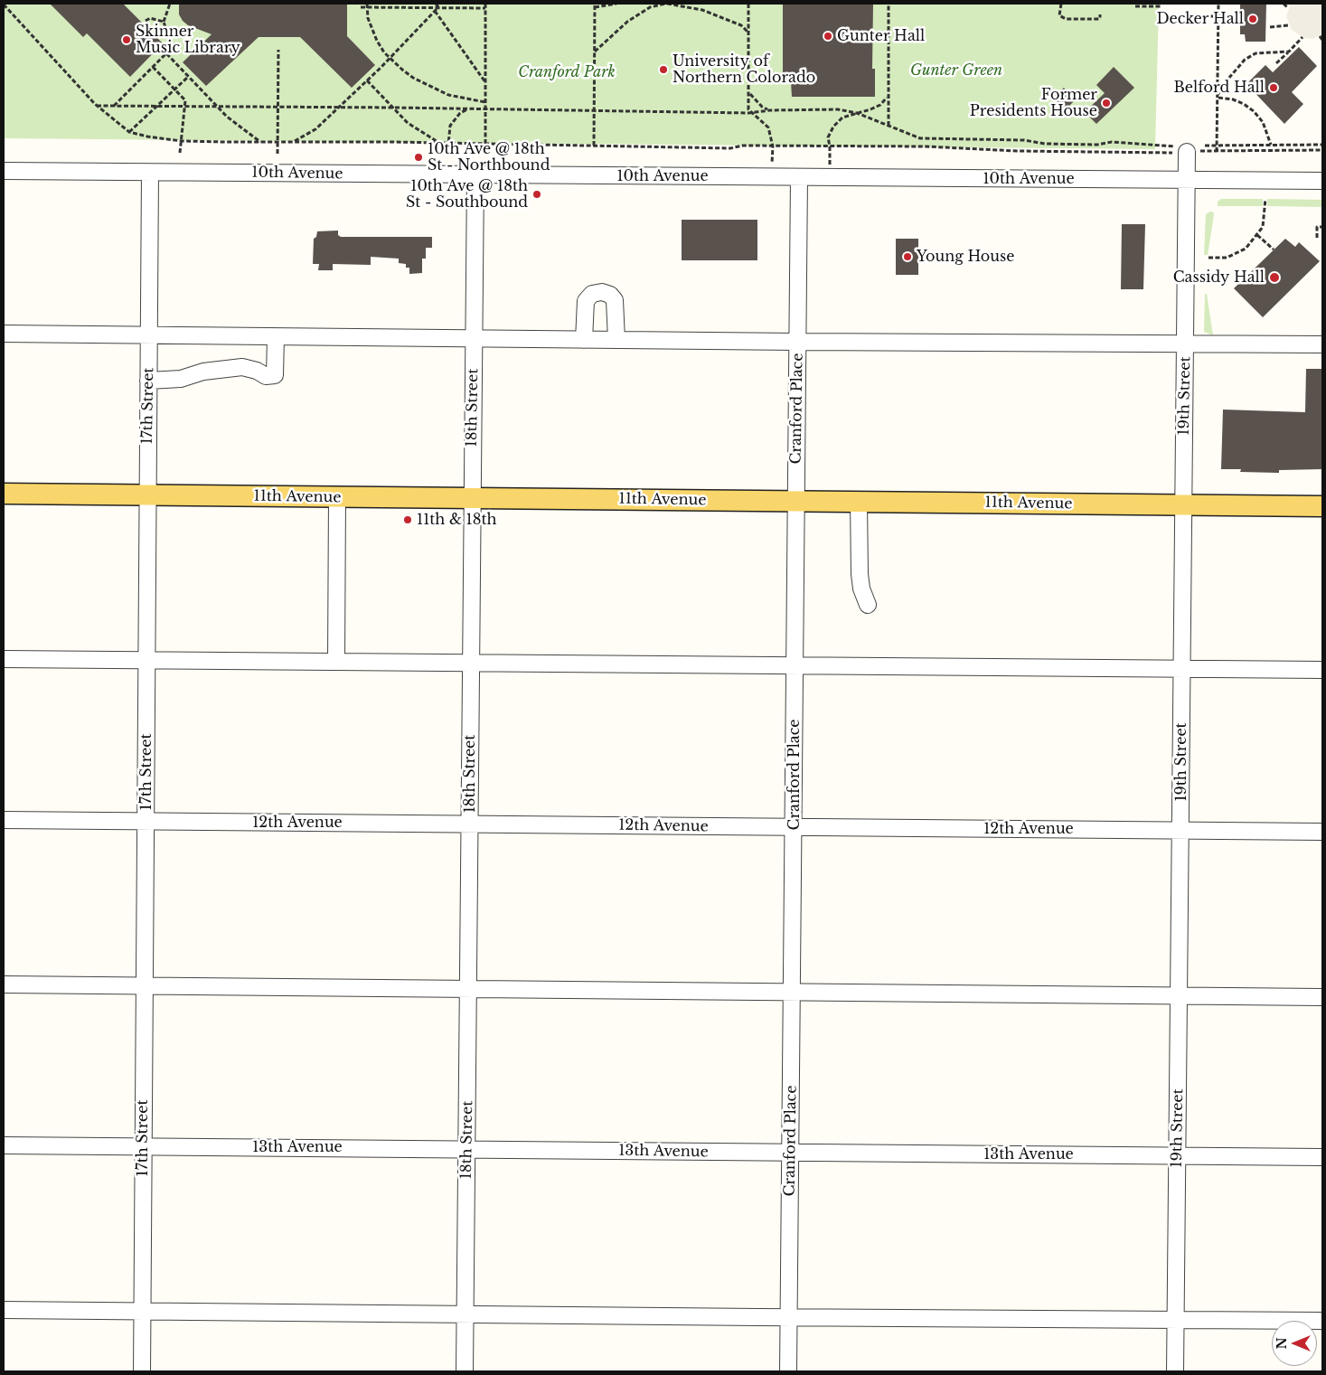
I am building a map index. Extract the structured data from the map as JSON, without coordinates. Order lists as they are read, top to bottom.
{
  "streets": {
    "main road": ["11th Avenue"],
    "street": [
      "10th Avenue",
      "19th Street",
      "17th Street",
      "18th Street",
      "Cranford Place",
      "12th Avenue",
      "13th Avenue"
    ]
  },
  "crossings": [
    ["10th Avenue", "19th Street"],
    ["10th Avenue", "17th Street"],
    ["10th Avenue", "18th Street"],
    ["10th Avenue", "Cranford Place"],
    ["19th Street", "11th Avenue"],
    ["19th Street", "12th Avenue"],
    ["19th Street", "13th Avenue"],
    ["17th Street", "11th Avenue"],
    ["17th Street", "12th Avenue"],
    ["17th Street", "13th Avenue"],
    ["18th Street", "11th Avenue"],
    ["18th Street", "12th Avenue"],
    ["18th Street", "13th Avenue"],
    ["Cranford Place", "11th Avenue"],
    ["Cranford Place", "12th Avenue"],
    ["Cranford Place", "13th Avenue"]
  ],
  "parks": ["Gunter Green", "Cranford Park"],
  "places": [
    "Decker Hall",
    "Gunter Hall",
    "Skinner Music Library",
    "University of Northern Colorado",
    "Belford Hall",
    "Former Presidents House",
    "10th Ave @ 18th St - Northbound",
    "10th Ave @ 18th St - Southbound",
    "Young House",
    "Cassidy Hall",
    "11th & 18th"
  ],
  "north": "left"
}
